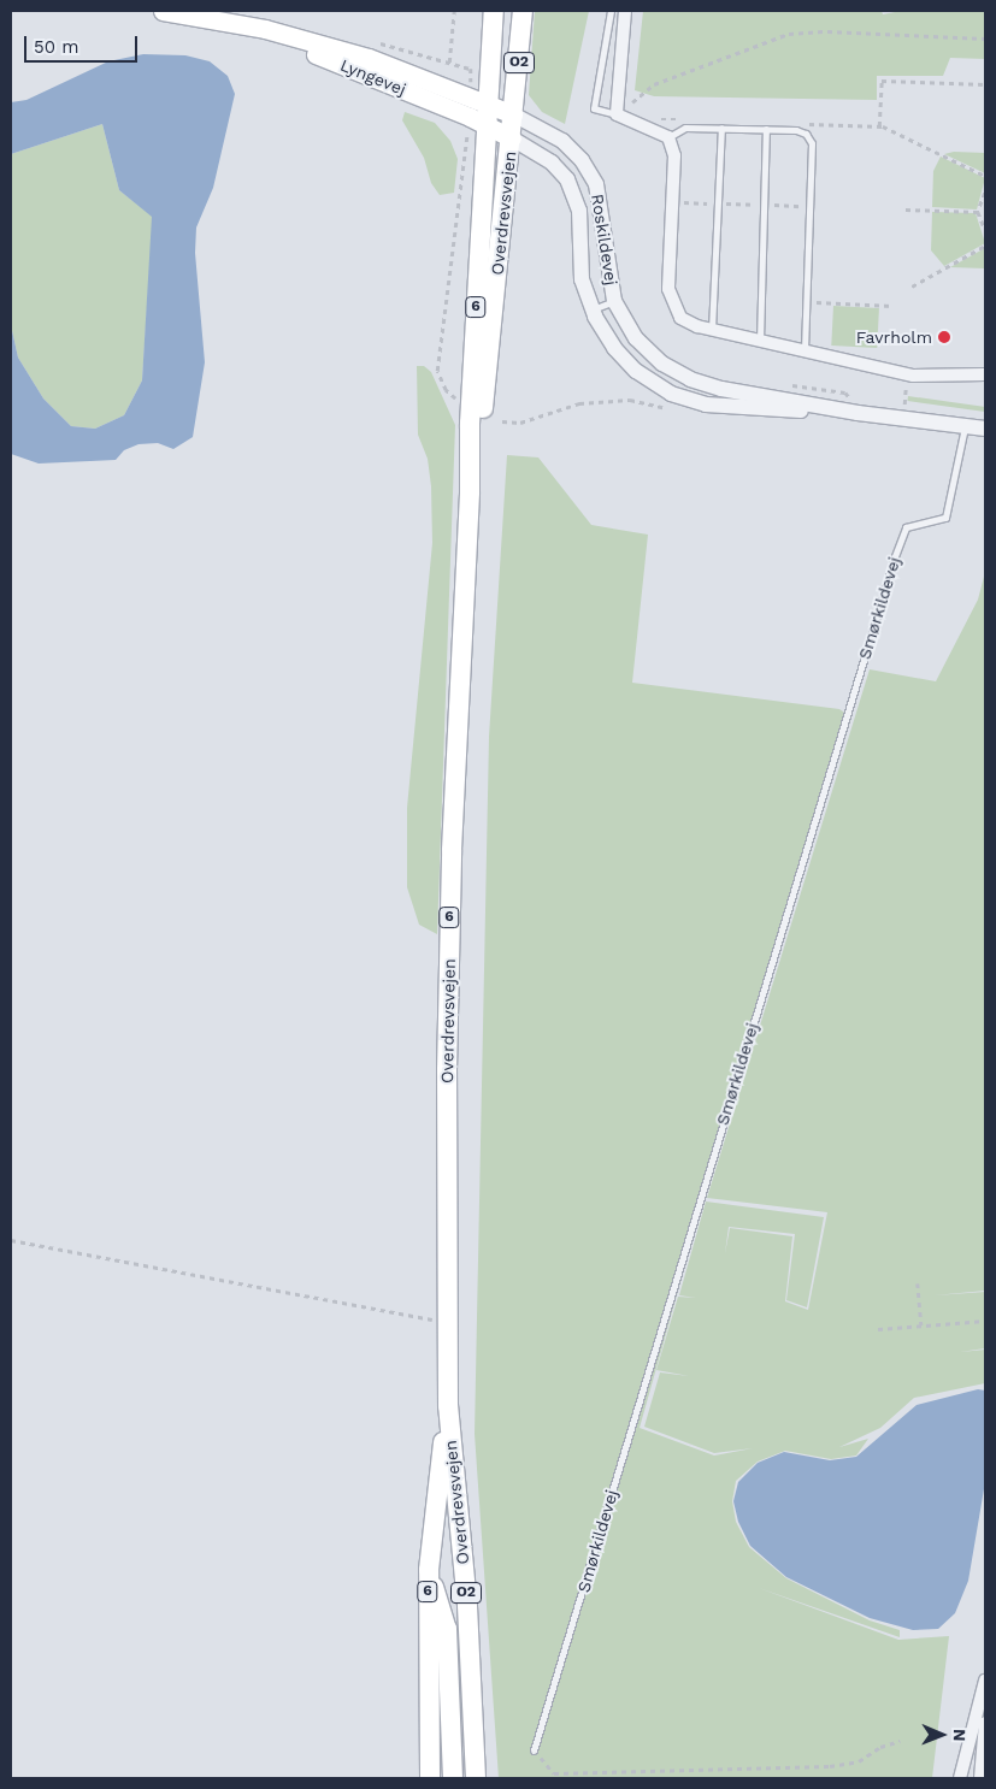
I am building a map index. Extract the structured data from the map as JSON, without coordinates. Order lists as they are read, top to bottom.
{
  "streets": {
    "main road": [
      "O2",
      "Lyngevej",
      "Overdrevsvejen",
      "6"
    ],
    "street": ["Roskildevej"],
    "lane": ["Smørkildevej"]
  },
  "crossings": [
    ["O2", "Lyngevej"],
    ["O2", "Overdrevsvejen"],
    ["O2", "Roskildevej"],
    ["Lyngevej", "Overdrevsvejen"],
    ["Lyngevej", "Roskildevej"],
    ["Overdrevsvejen", "Roskildevej"],
    ["Roskildevej", "Smørkildevej"]
  ],
  "places": ["Favrholm"],
  "scale_bar": "50 m",
  "north": "right"
}
